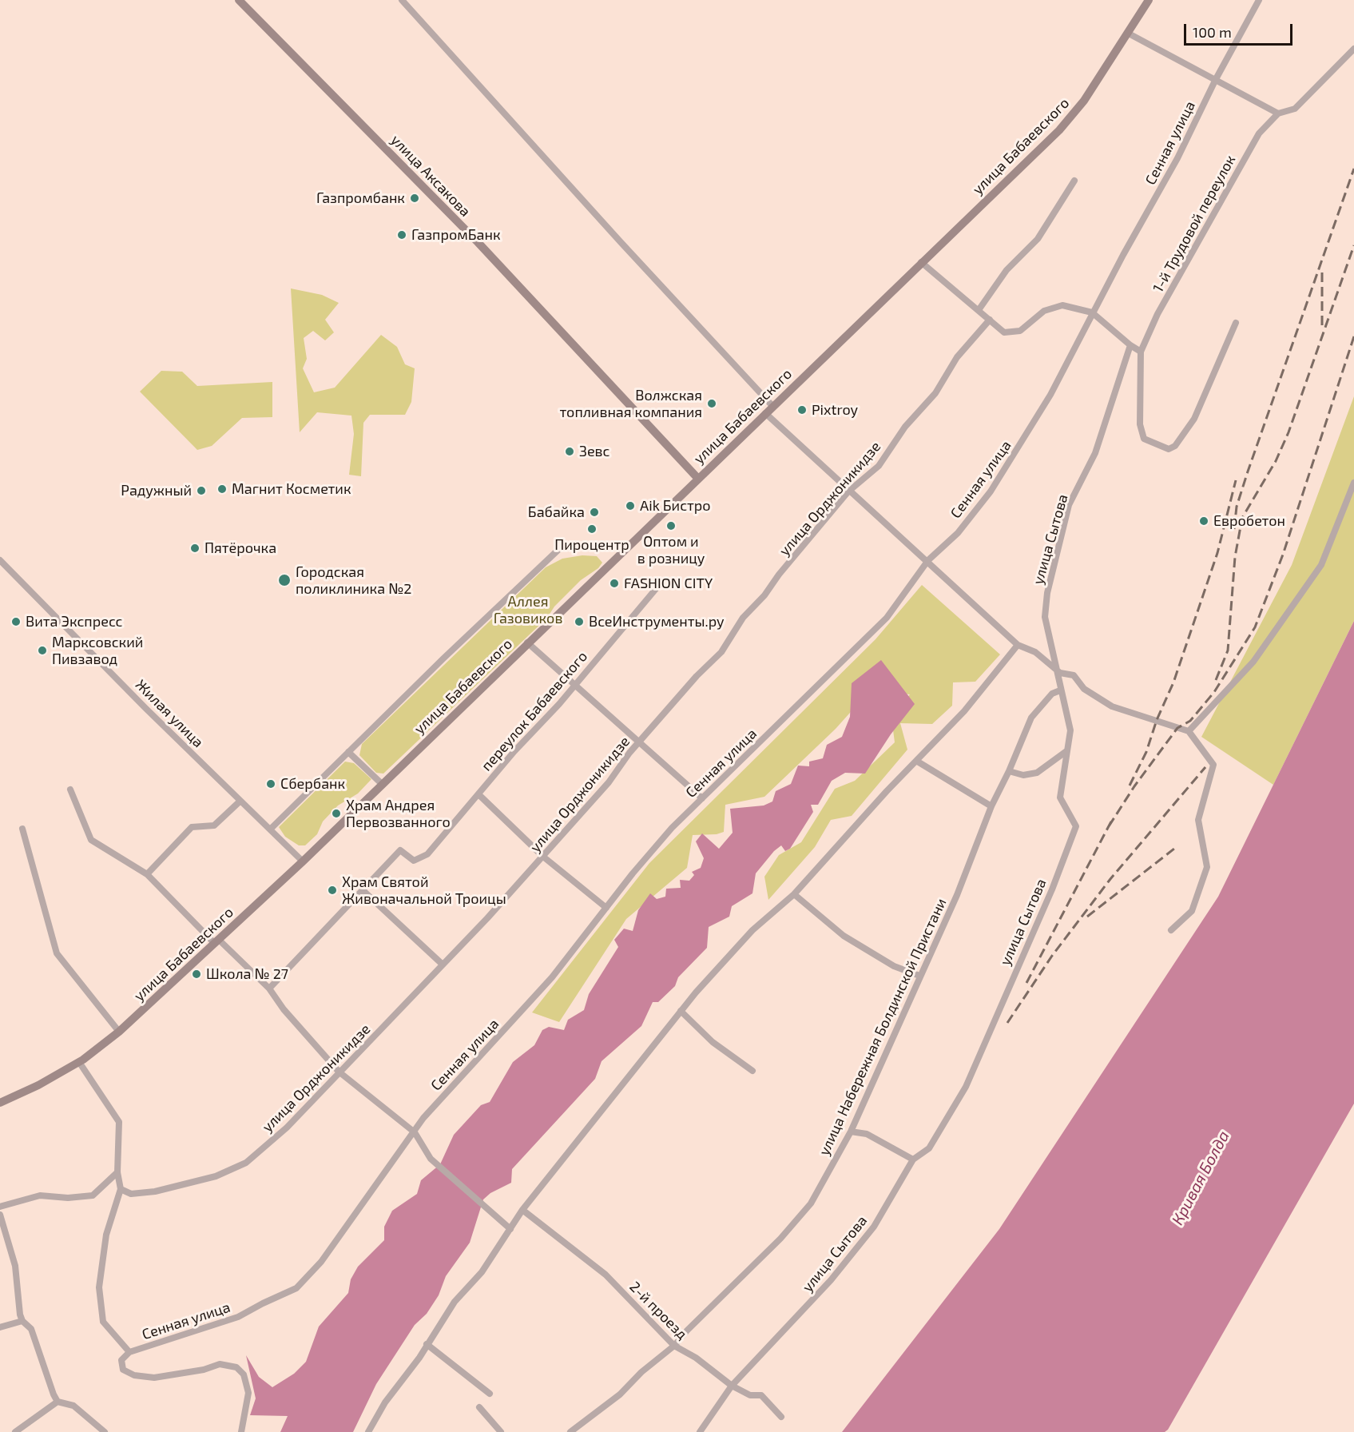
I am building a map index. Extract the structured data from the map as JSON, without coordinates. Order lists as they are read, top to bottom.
{
  "streets": {
    "main road": ["улица Бабаевского", "улица Аксакова"],
    "street": [
      "Сенная улица",
      "1-й Трудовой переулок",
      "улица Орджоникидзе",
      "улица Сытова",
      "переулок Бабаевского",
      "Жилая улица",
      "улица Набережная Болдинской Пристани",
      "2-й проезд"
    ]
  },
  "crossings": [
    ["улица Бабаевского", "улица Аксакова"],
    ["улица Бабаевского", "Жилая улица"],
    ["улица Сытова", "улица Набережная Болдинской Пристани"],
    ["улица Сытова", "2-й проезд"],
    ["улица Набережная Болдинской Пристани", "2-й проезд"]
  ],
  "water": ["Кривая Болда"],
  "parks": ["Аллея Газовиков"],
  "places": [
    "Газпромбанк",
    "ГазпромБанк",
    "Волжская топливная компания",
    "Pixtroy",
    "Зевс",
    "Магнит Косметик",
    "Радужный",
    "Aik Бистро",
    "Бабайка",
    "Евробетон",
    "Оптом и в розницу",
    "Пироцентр",
    "Пятёрочка",
    "Городская поликлиника №2",
    "FASHION CITY",
    "Вита Экспресс",
    "ВсеИнструменты.ру",
    "Марксовский Пивзавод",
    "Сбербанк",
    "Храм Андрея Первозванного",
    "Храм Святой Живоначальной Троицы",
    "Школа № 27"
  ],
  "scale_bar": "100 m"
}
